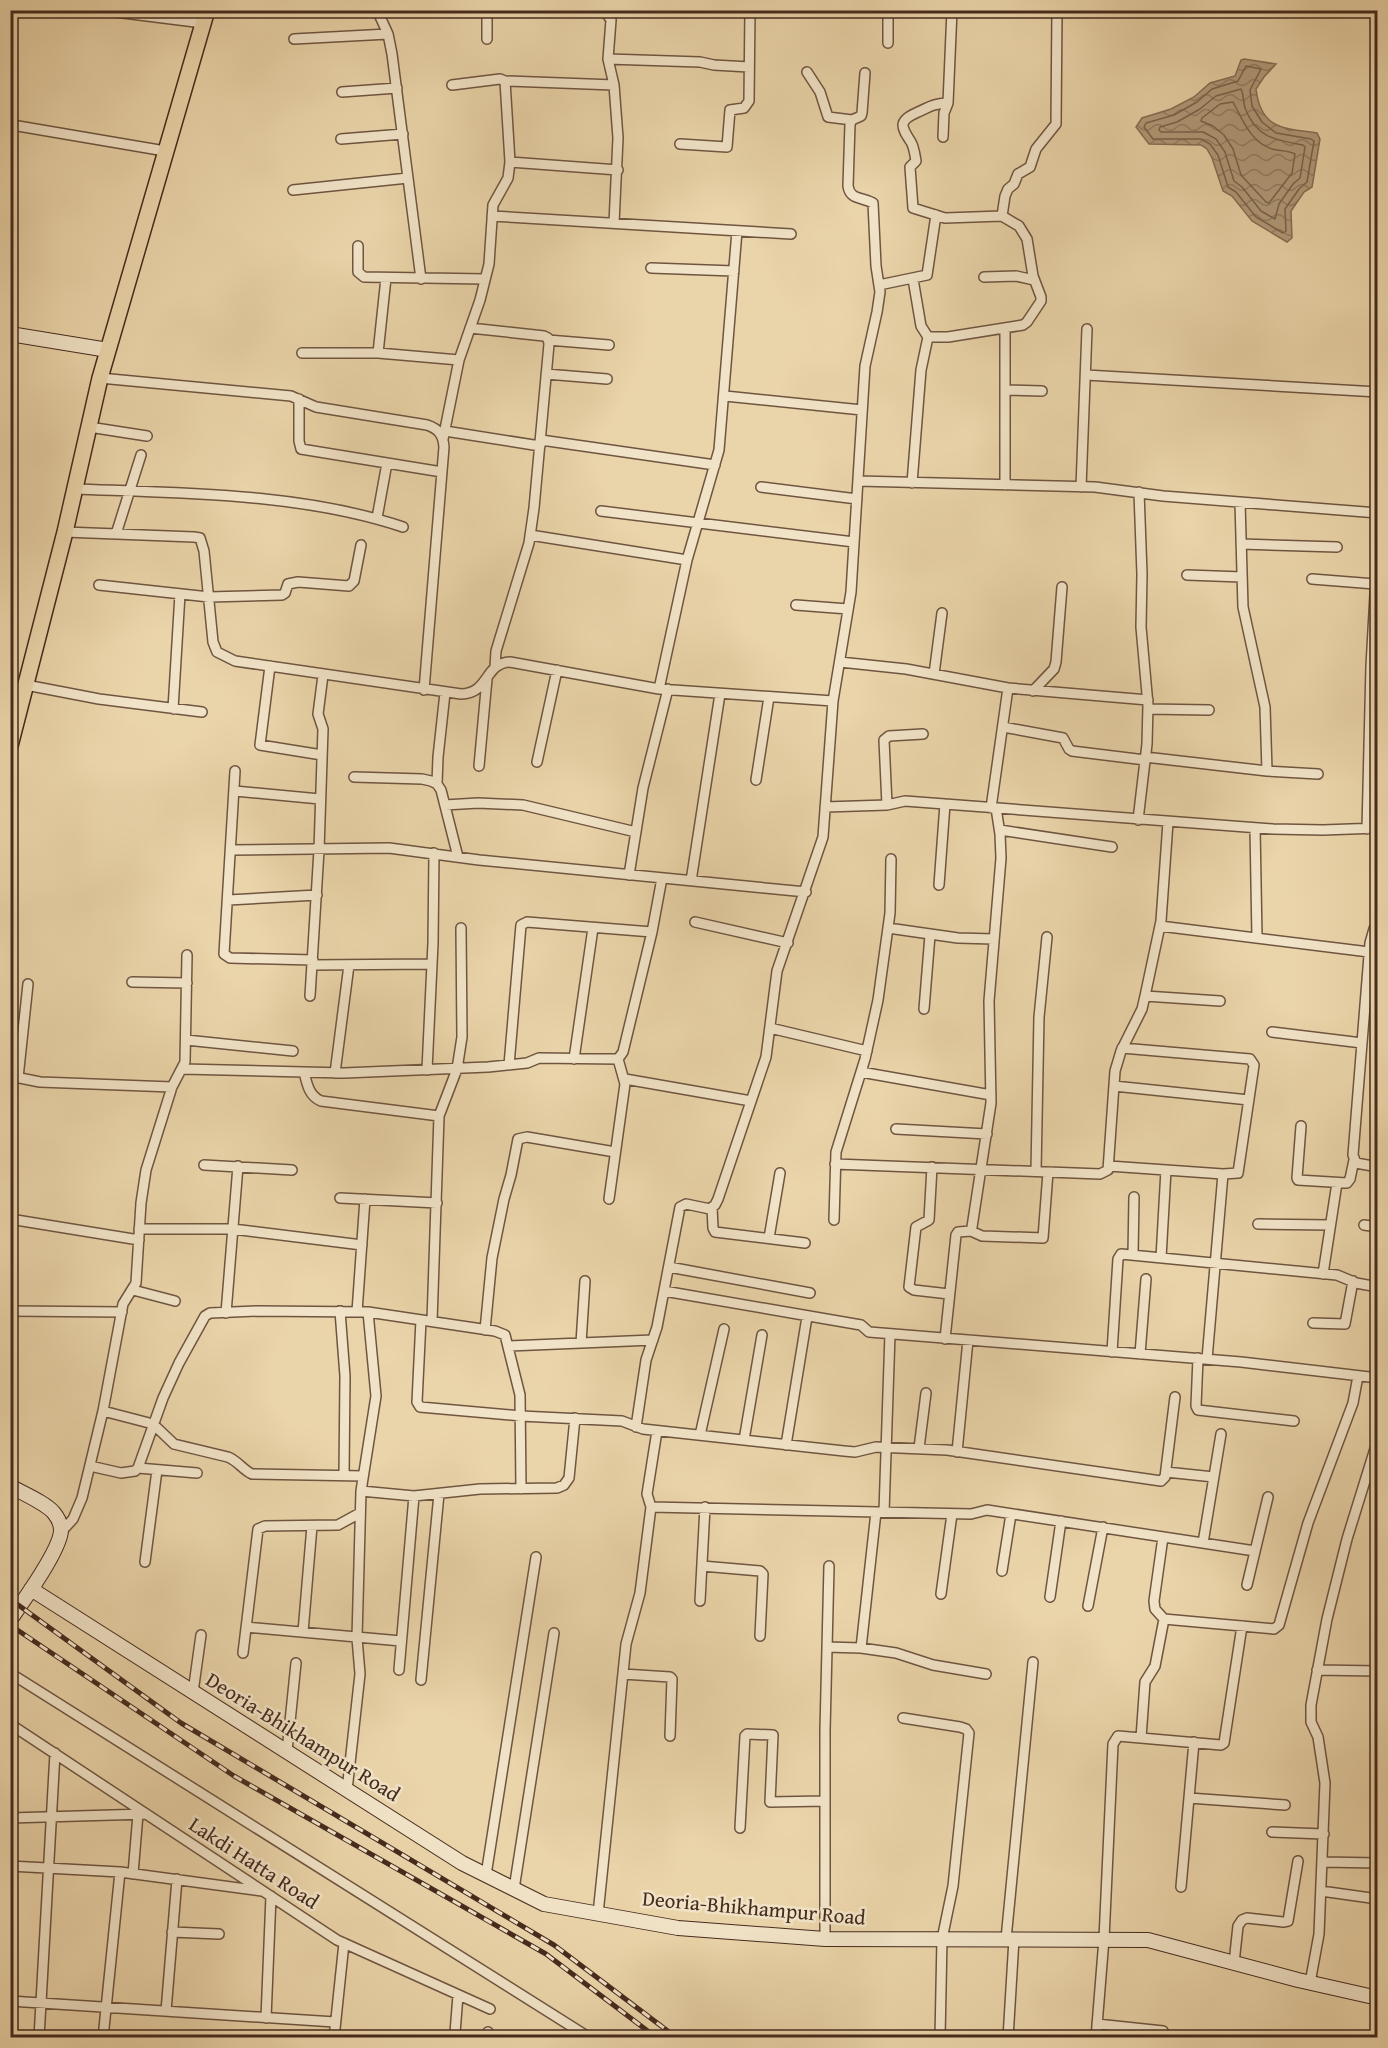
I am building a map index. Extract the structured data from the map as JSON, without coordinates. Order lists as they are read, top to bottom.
{
  "streets": {
    "main road": ["Deoria-Bhikhampur Road"],
    "street": ["Lakdi Hatta Road"]
  }
}
